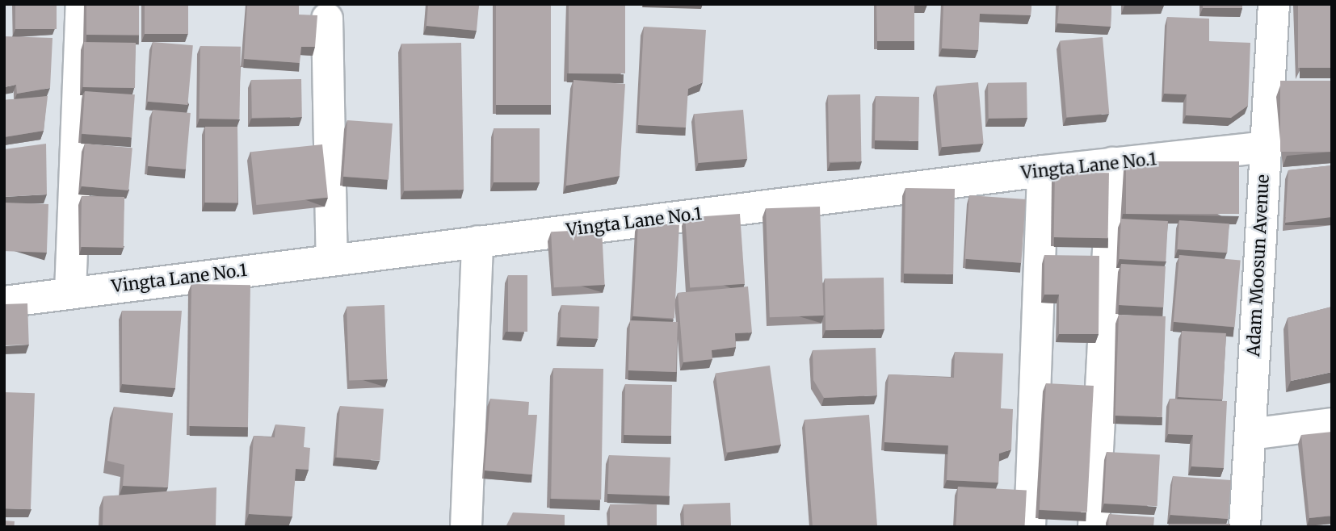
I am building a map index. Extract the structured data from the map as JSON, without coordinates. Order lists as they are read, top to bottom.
{
  "streets": {
    "street": ["Vingta Lane No.1", "Adam Moosun Avenue"]
  },
  "crossings": [
    ["Vingta Lane No.1", "Adam Moosun Avenue"]
  ]
}
